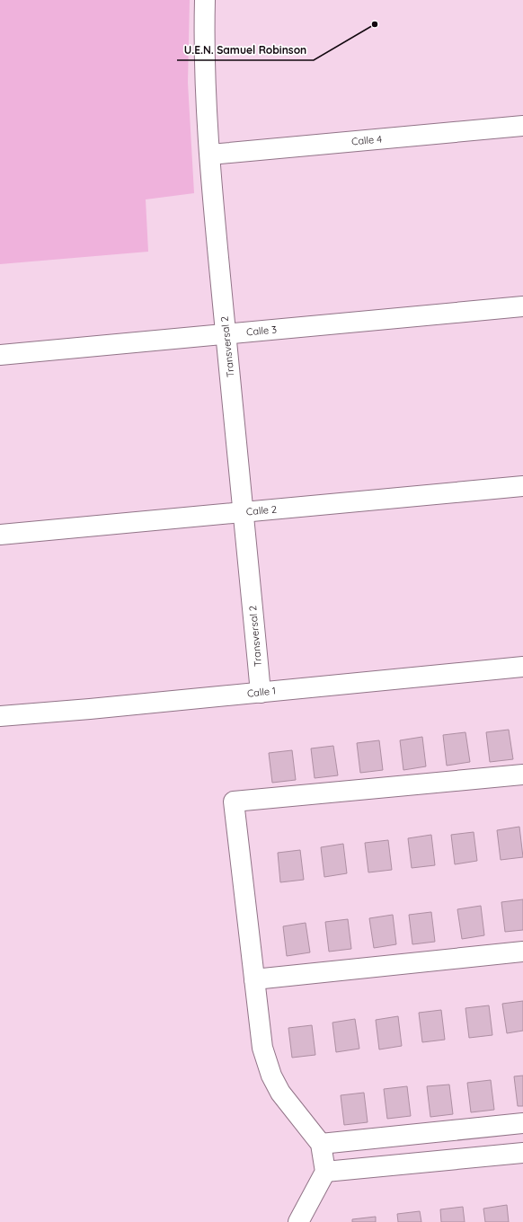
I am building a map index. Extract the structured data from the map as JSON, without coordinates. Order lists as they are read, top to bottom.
{
  "streets": {
    "street": [
      "Calle 4",
      "Calle 3",
      "Transversal 2",
      "Calle 2",
      "Calle 1"
    ]
  },
  "crossings": [
    ["Calle 4", "Transversal 2"],
    ["Calle 3", "Transversal 2"],
    ["Transversal 2", "Calle 2"],
    ["Transversal 2", "Calle 1"]
  ],
  "places": ["U.E.N. Samuel Robinson"]
}
